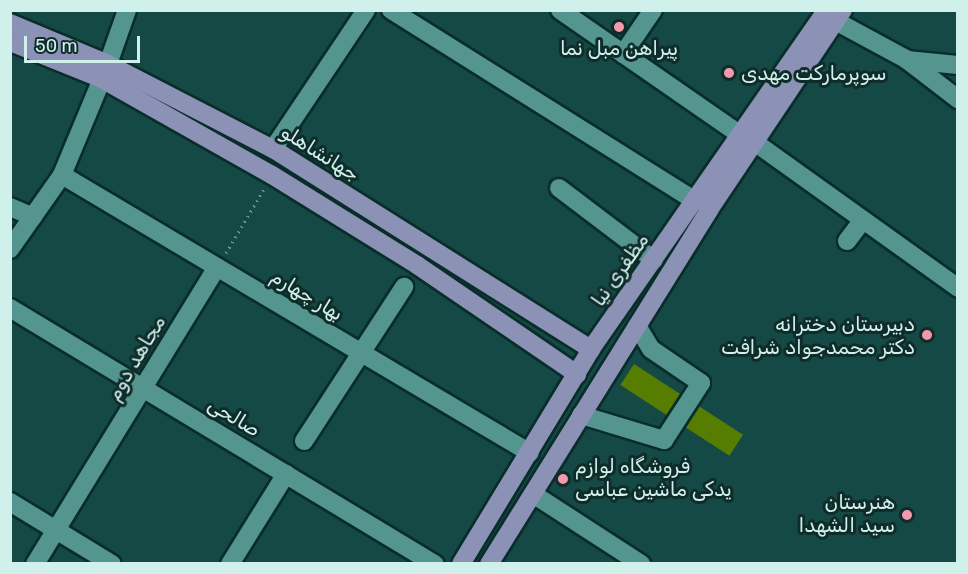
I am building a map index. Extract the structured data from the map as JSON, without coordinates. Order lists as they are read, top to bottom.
{
  "streets": {
    "main road": ["جهانشاهلو", "مظفری نیا"],
    "street": ["بهار چهارم", "مجاهد دوم", "صالحی"]
  },
  "crossings": [
    ["جهانشاهلو", "مظفری نیا"],
    ["مظفری نیا", "بهار چهارم"],
    ["بهار چهارم", "مجاهد دوم"],
    ["مجاهد دوم", "صالحی"]
  ],
  "places": [
    "پیراهن مبل نما",
    "سوپرمارکت مهدی",
    "دبیرستان دخترانه دکتر محمدجواد شرافت",
    "فروشگاه لوازم یدکی ماشین عباسی",
    "هنرستان سید الشهدا"
  ],
  "scale_bar": "50 m"
}
